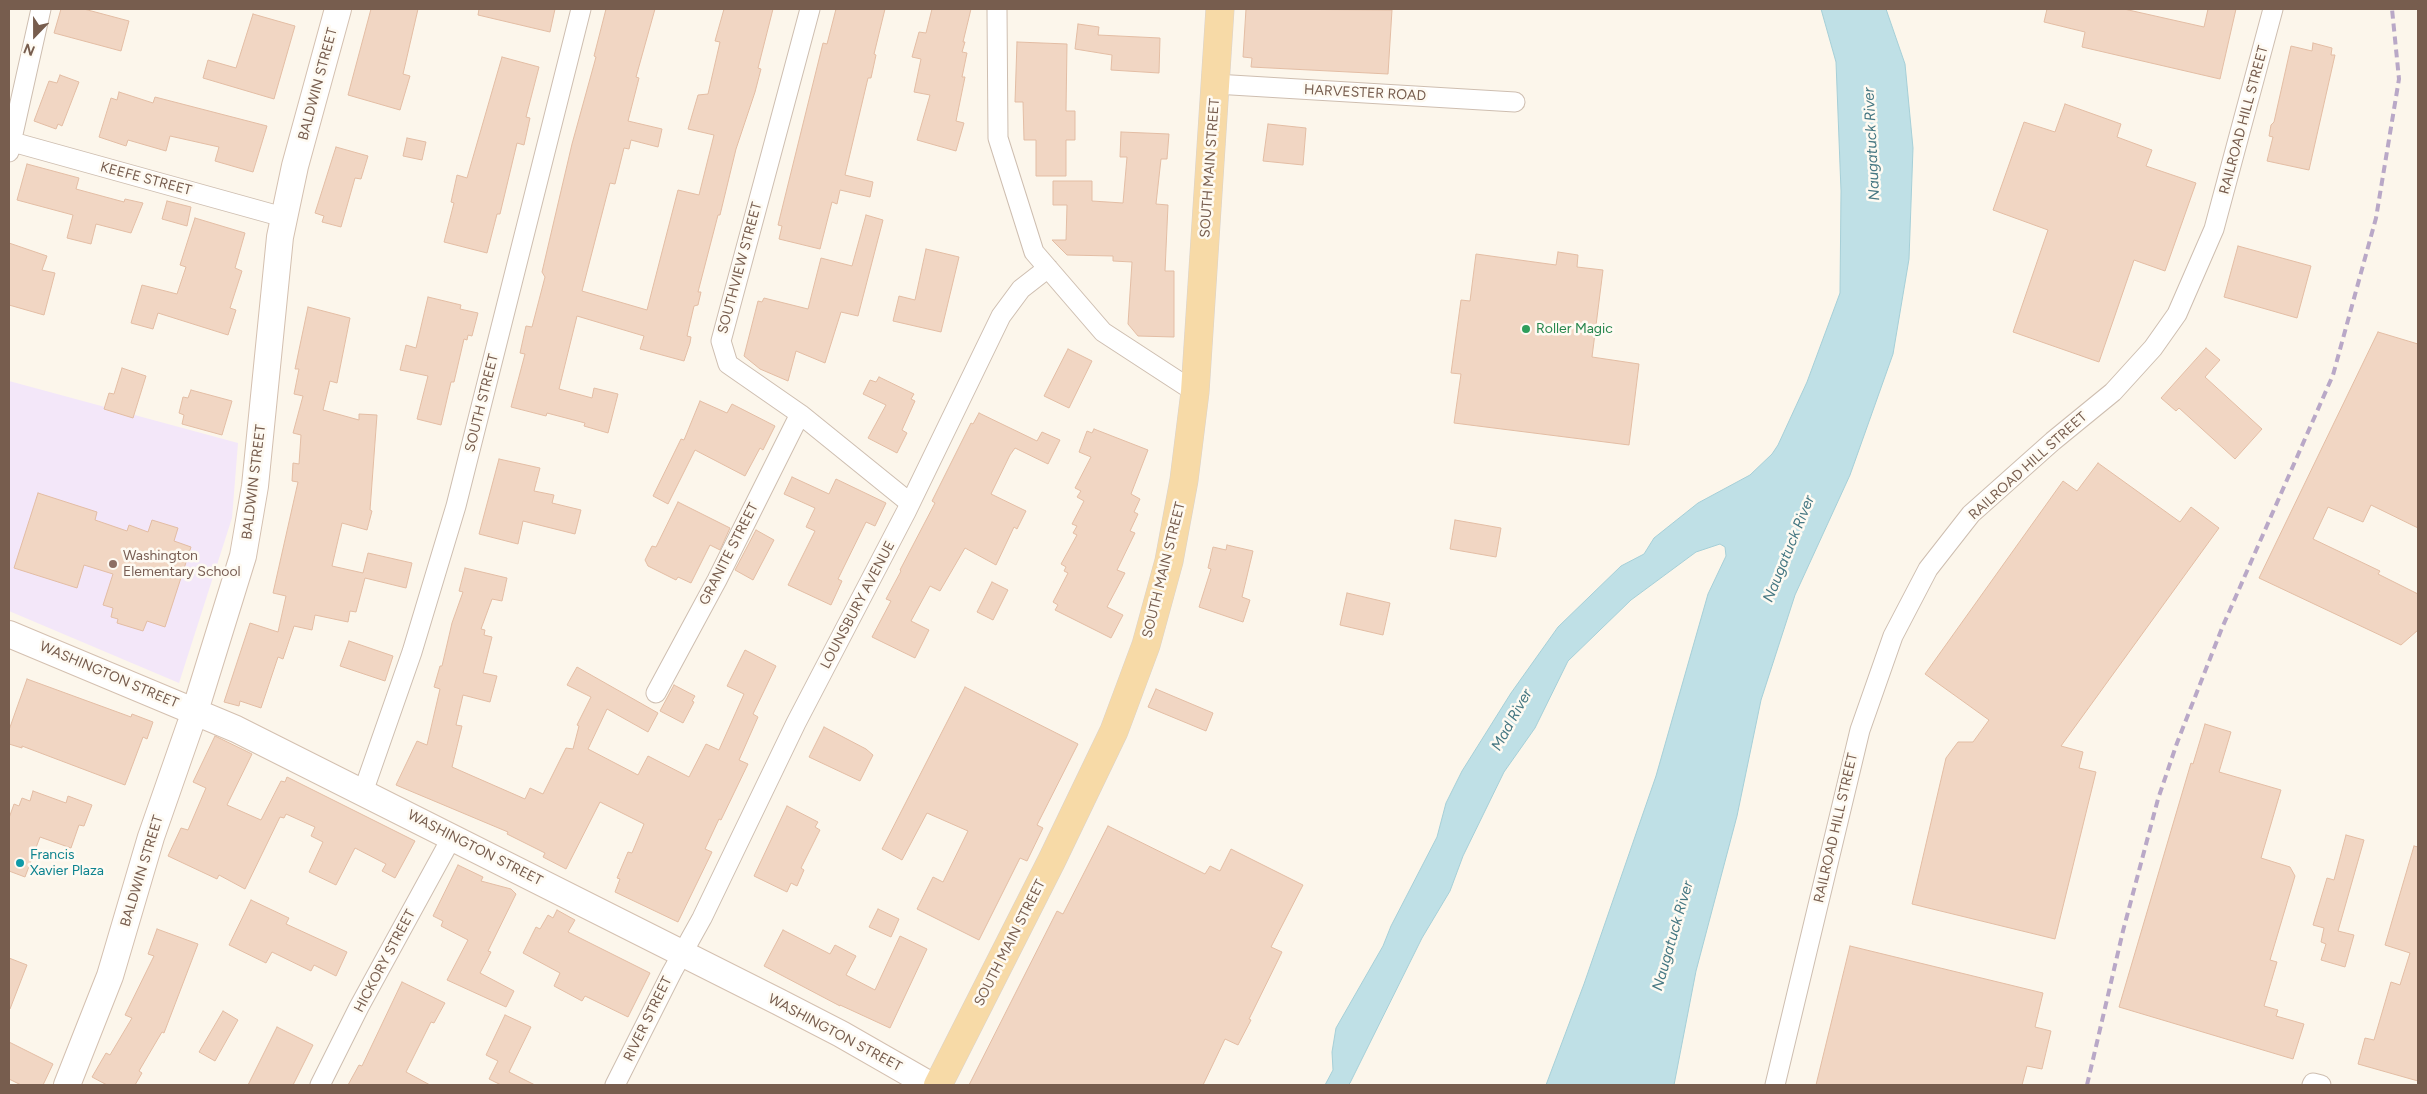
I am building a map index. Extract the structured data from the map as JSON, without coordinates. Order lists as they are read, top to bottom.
{
  "streets": {
    "main road": ["BALDWIN STREET", "SOUTH MAIN STREET", "WASHINGTON STREET"],
    "street": [
      "HARVESTER ROAD",
      "RAILROAD HILL STREET",
      "KEEFE STREET",
      "SOUTHVIEW STREET",
      "SOUTH STREET",
      "GRANITE STREET",
      "LOUNSBURY AVENUE",
      "HICKORY STREET",
      "RIVER STREET"
    ]
  },
  "crossings": [
    ["BALDWIN STREET", "KEEFE STREET"],
    ["BALDWIN STREET", "WASHINGTON STREET"],
    ["HARVESTER ROAD", "SOUTH MAIN STREET"],
    ["SOUTHVIEW STREET", "GRANITE STREET"],
    ["SOUTHVIEW STREET", "LOUNSBURY AVENUE"],
    ["SOUTH STREET", "WASHINGTON STREET"],
    ["LOUNSBURY AVENUE", "WASHINGTON STREET"],
    ["LOUNSBURY AVENUE", "RIVER STREET"],
    ["WASHINGTON STREET", "HICKORY STREET"],
    ["WASHINGTON STREET", "RIVER STREET"]
  ],
  "water": ["Naugatuck River", "Mad River"],
  "places": ["Roller Magic", "Washington Elementary School", "Francis Xavier Plaza"],
  "north": "bottom"
}
